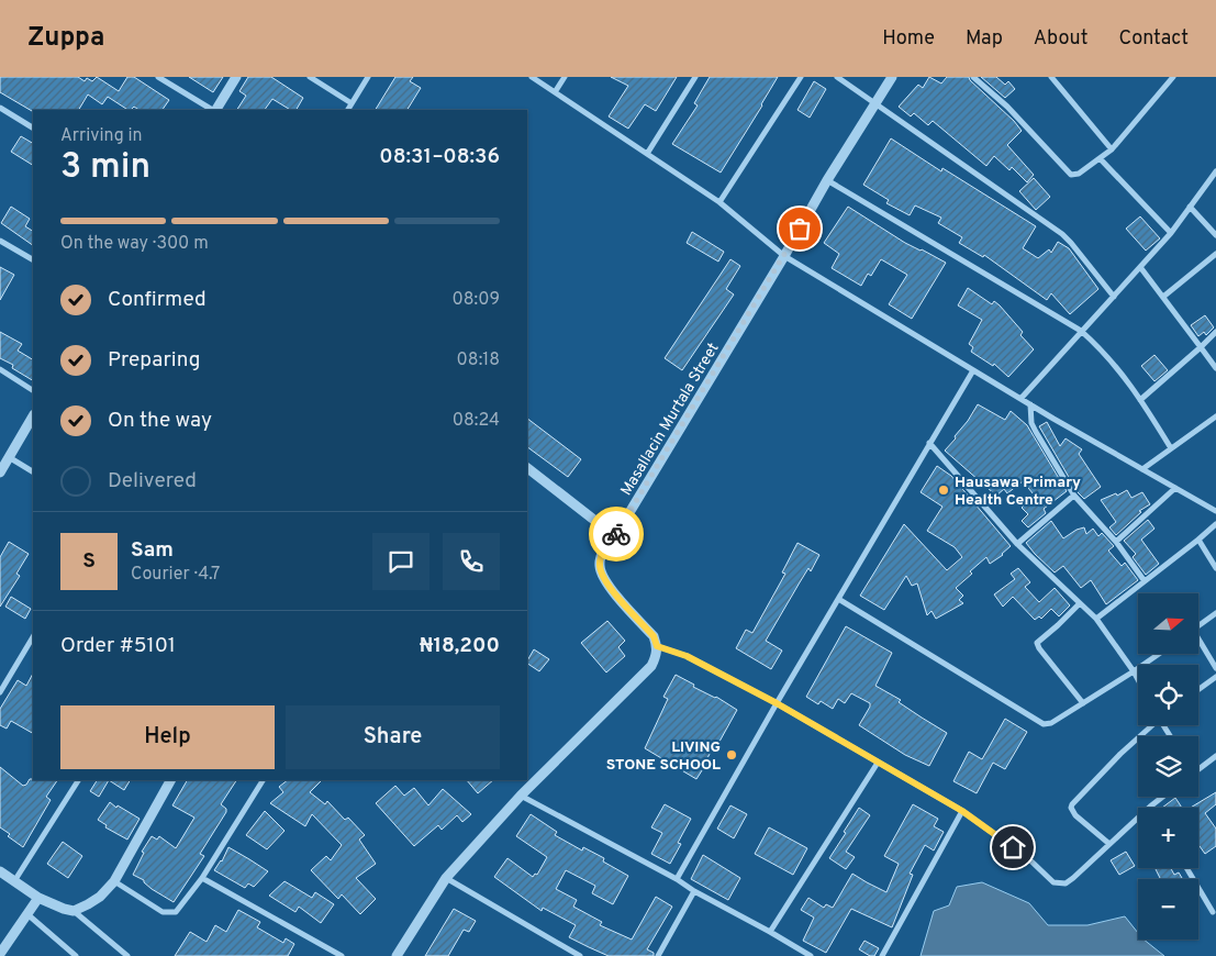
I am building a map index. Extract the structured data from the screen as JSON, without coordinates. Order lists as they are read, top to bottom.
{
  "streets": {
    "street": ["Masallacin Murtala Street"]
  },
  "places": ["Hausawa Primary Health Centre", "LIVING STONE SCHOOL"],
  "north": "right",
  "page": {
    "header": "Zuppa",
    "nav": [
      "Home",
      "Map",
      "About",
      "Contact"
    ],
    "heading": ["3 min", "Arriving in", "08:31–08:36"],
    "panel": [
      "Sam",
      "Courier · 4.7",
      "Order #5101",
      "₦18,200"
    ],
    "bar": "On the way · 300 m",
    "list": [
      ["Confirmed", "08:09"],
      ["Preparing", "08:18"],
      ["On the way", "08:24"],
      "Delivered"
    ],
    "round": "S",
    "map_buttons": ["+", "−"],
    "buttons": ["Help", "Share"]
  }
}
